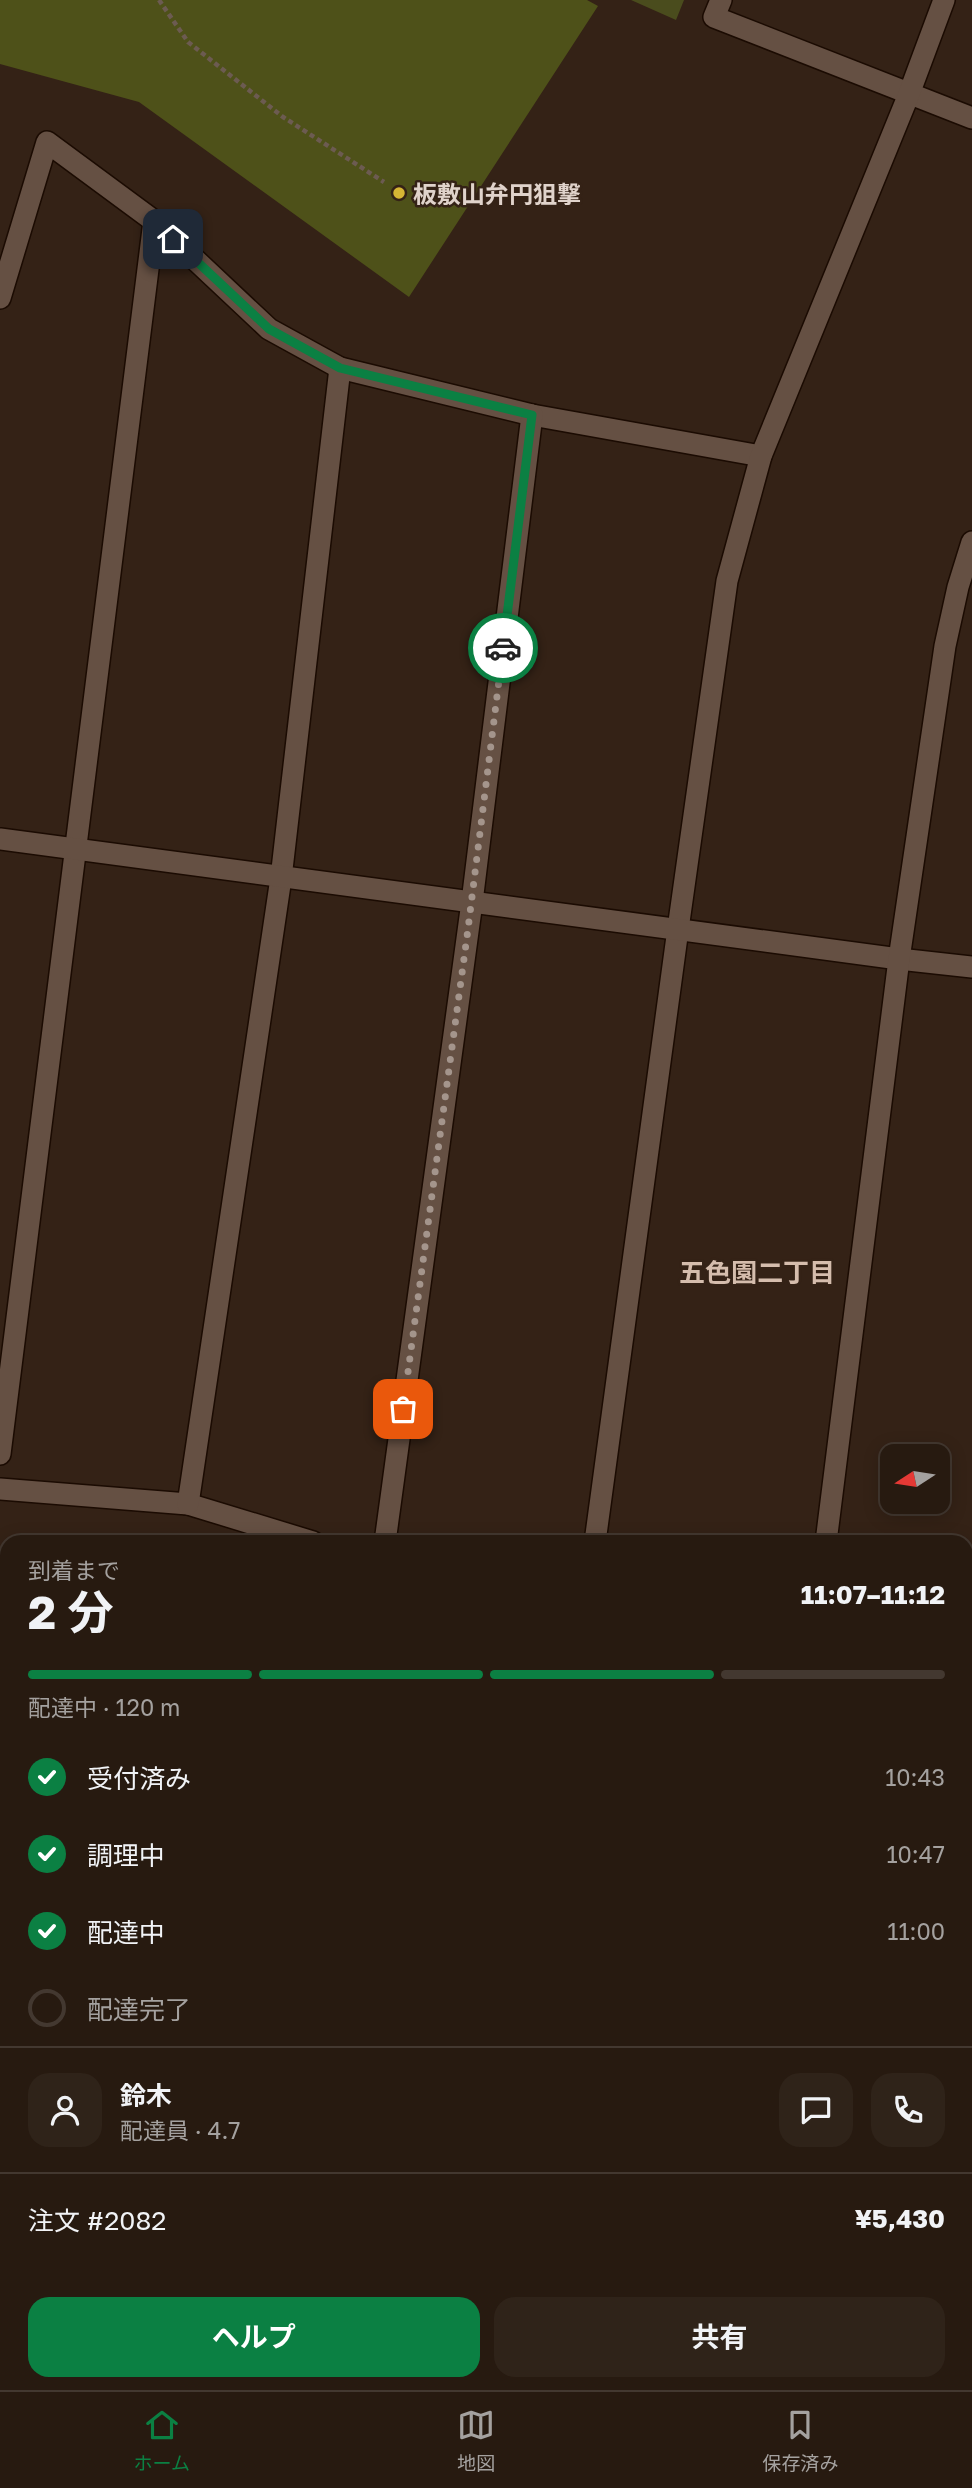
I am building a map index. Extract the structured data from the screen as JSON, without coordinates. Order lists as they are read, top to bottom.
{
  "districts": ["五色園二丁目"],
  "places": ["板敷山弁円狙撃"],
  "north": "left",
  "page": {
    "heading": ["2 分", "到着まで", "11:07–11:12"],
    "panel": [
      "鈴木",
      "配達員 · 4.7",
      "注文 #2082",
      "¥5,430"
    ],
    "bar": "配達中 · 120 m",
    "list": [
      ["受付済み", "10:43"],
      ["調理中", "10:47"],
      ["配達中", "11:00"],
      "配達完了"
    ],
    "buttons": ["ヘルプ", "共有"],
    "tabs": ["ホーム", "地図", "保存済み"]
  }
}
